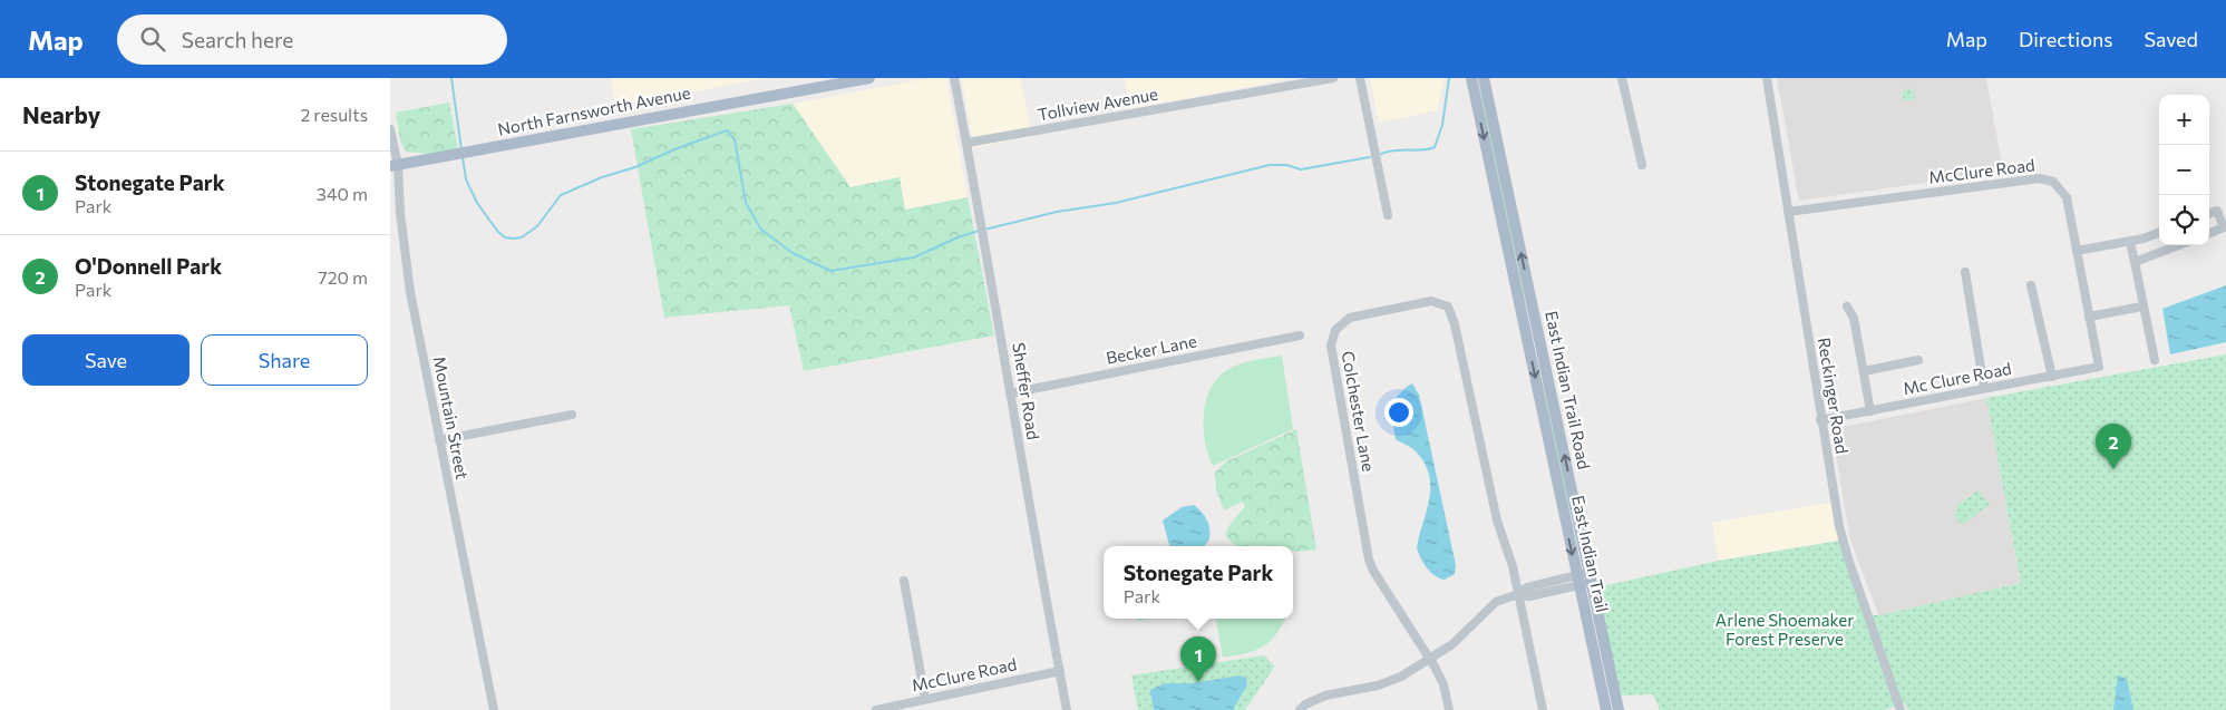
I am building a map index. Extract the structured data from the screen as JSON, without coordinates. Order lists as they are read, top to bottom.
{
  "streets": {
    "main road": ["North Farnsworth Avenue", "East Indian Trail Road", "East Indian Trail"],
    "street": [
      "Tollview Avenue",
      "McClure Road",
      "Becker Lane",
      "Mc Clure Road",
      "Sheffer Road",
      "Reckinger Road",
      "Colchester Lane",
      "Mountain Street"
    ]
  },
  "crossings": [
    ["Tollview Avenue", "Sheffer Road"],
    ["North Farnsworth Avenue", "Mountain Street"],
    ["McClure Road", "Mc Clure Road"],
    ["McClure Road", "Sheffer Road"],
    ["McClure Road", "Reckinger Road"],
    ["Becker Lane", "Sheffer Road"],
    ["Mc Clure Road", "Reckinger Road"]
  ],
  "one_way": ["East Indian Trail Road", "East Indian Trail"],
  "parks": ["Arlene Shoemaker Forest Preserve"],
  "page": {
    "header": "Map",
    "search": "Search here",
    "nav": ["Map", "Directions", "Saved"],
    "heading": ["Nearby", "2 results"],
    "map_buttons": ["+", "−"],
    "list": [
      {
        "mark": "1",
        "name": "Stonegate Park",
        "note": "Park",
        "value": "340 m"
      },
      {
        "mark": "2",
        "name": "O'Donnell Park",
        "note": "Park",
        "value": "720 m"
      }
    ],
    "buttons": ["Save", "Share"],
    "pins": ["2", "1"],
    "popup": ["Stonegate Park", "Park"]
  }
}
